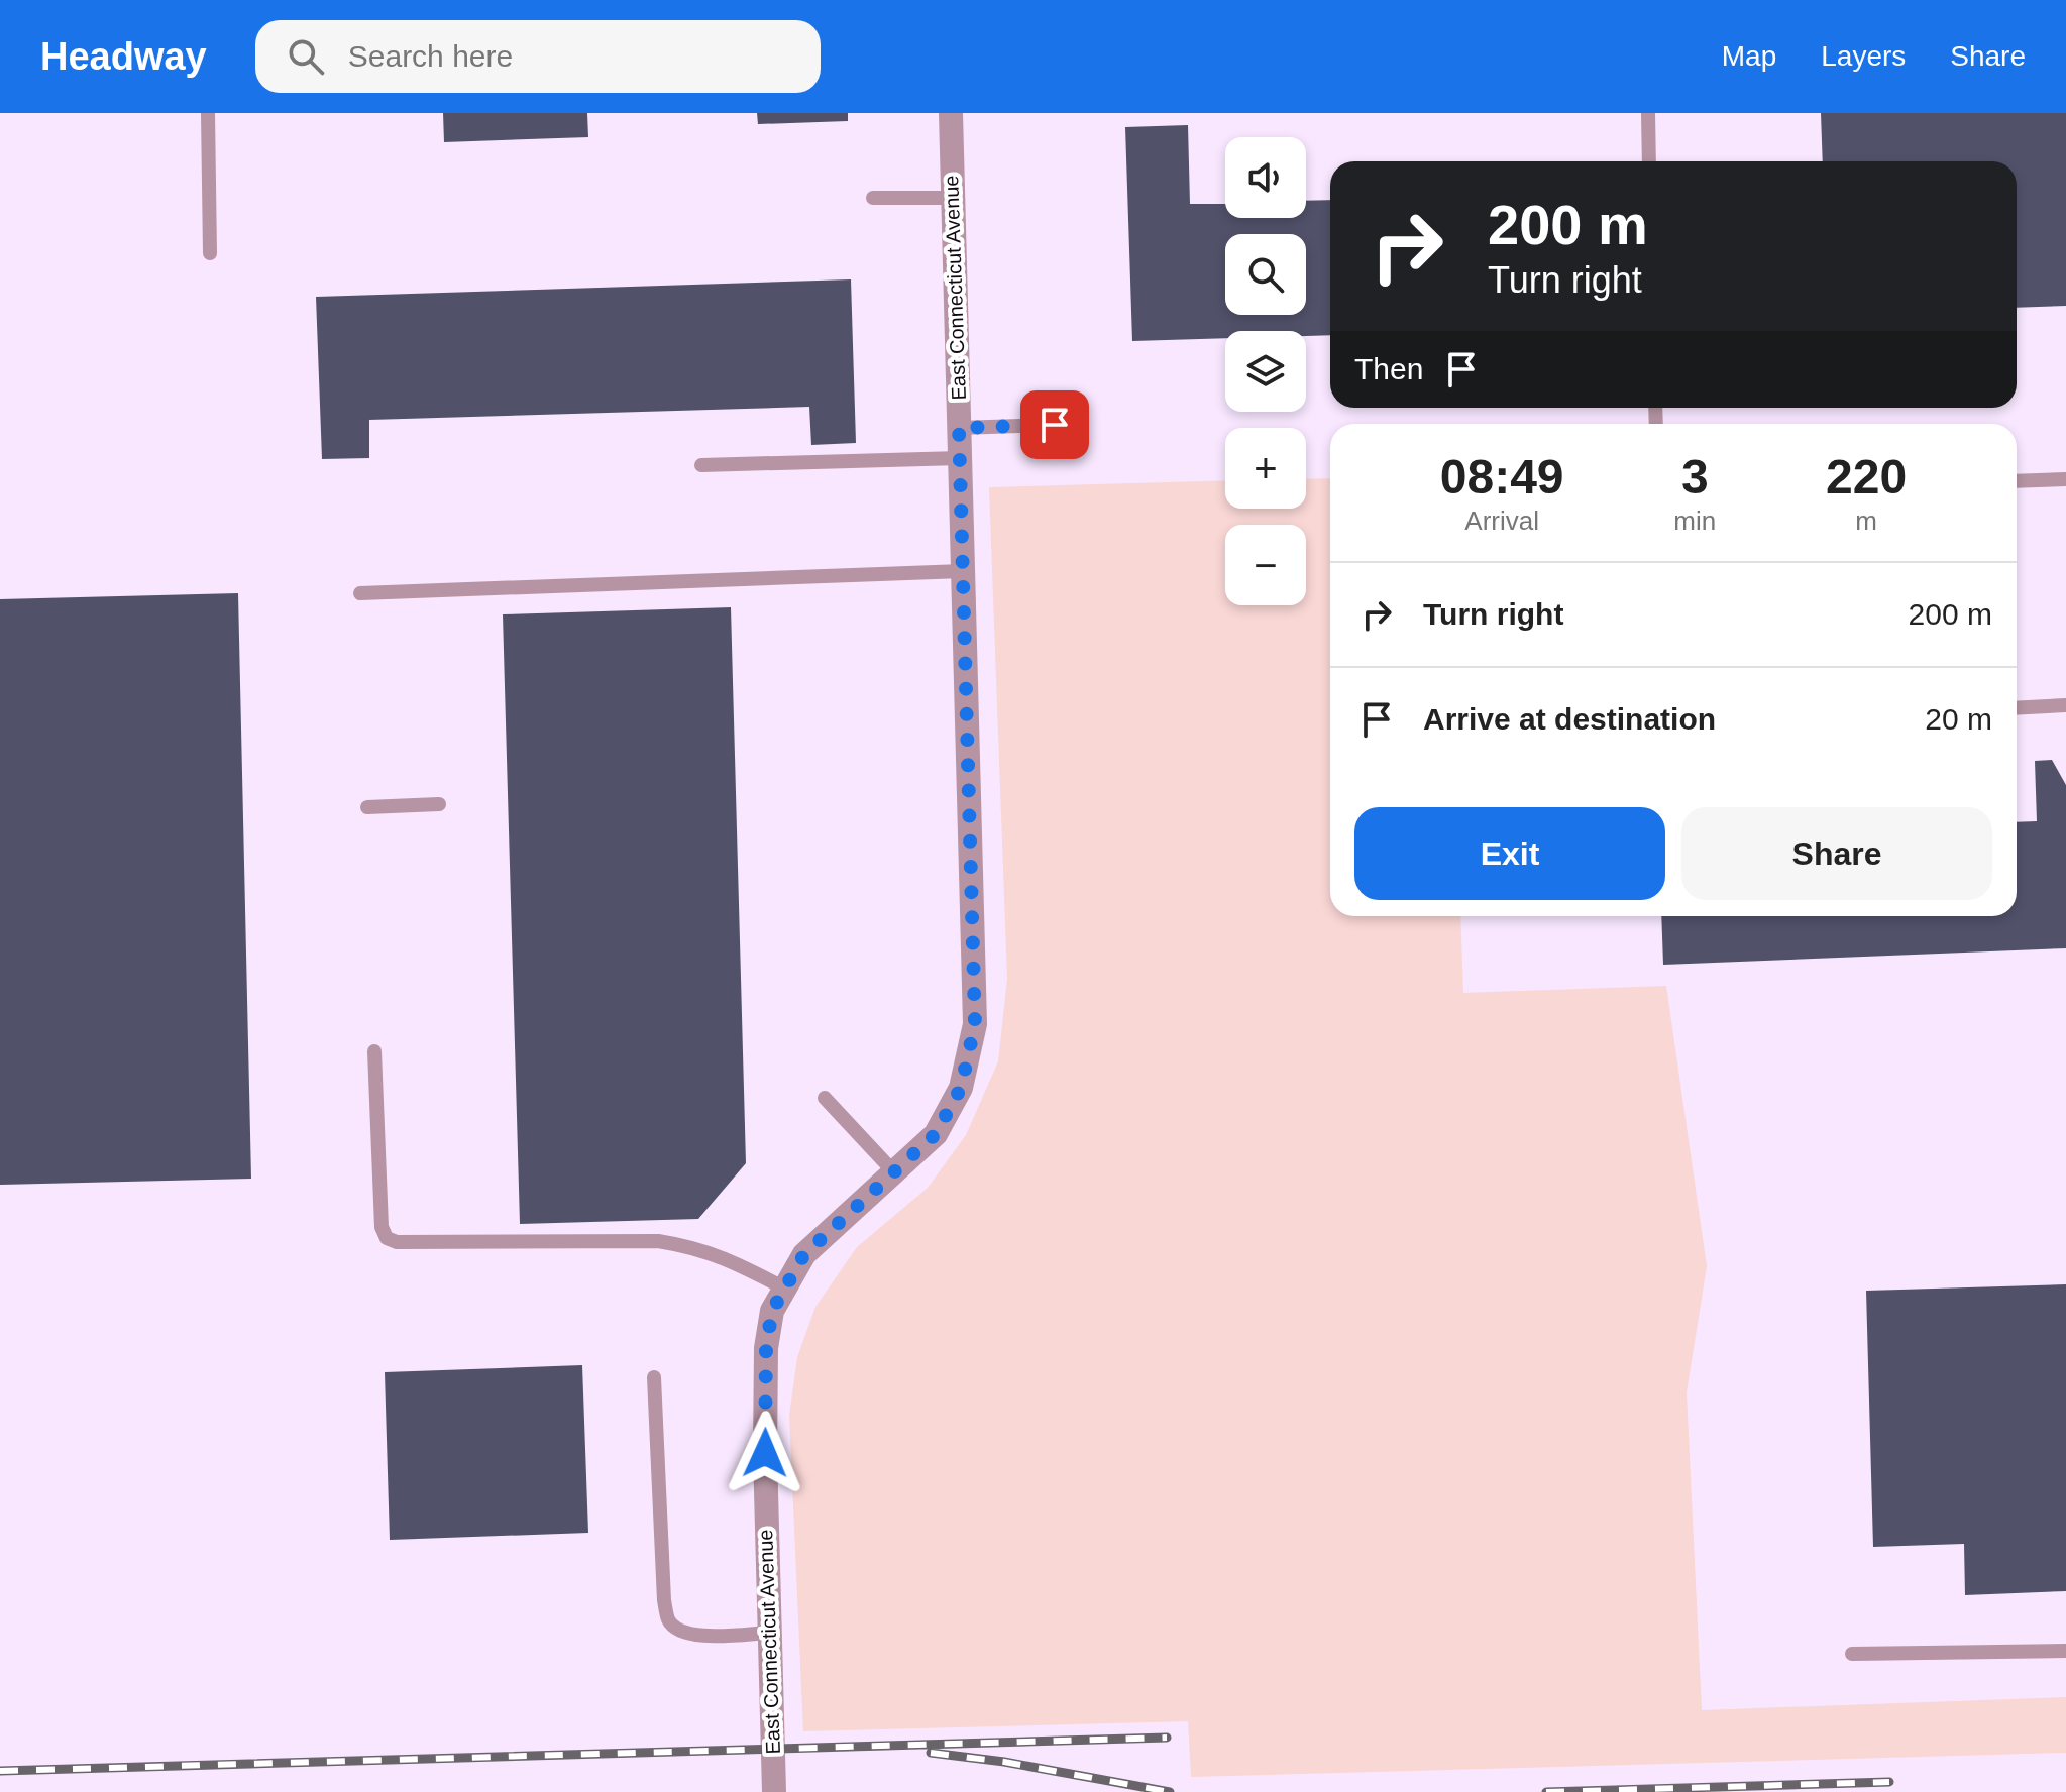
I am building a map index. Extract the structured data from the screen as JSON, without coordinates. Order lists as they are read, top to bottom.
{
  "streets": {
    "street": ["East Connecticut Avenue"]
  },
  "page": {
    "header": "Headway",
    "search": "Search here",
    "nav": ["Map", "Layers", "Share"],
    "map_buttons": ["+", "−"],
    "turn": ["200 m", "Turn right"],
    "then": "Then",
    "eta": [
      "08:49",
      "Arrival",
      "3",
      "min",
      "220",
      "m"
    ],
    "list": [
      {
        "name": "Turn right",
        "value": "200 m"
      },
      {
        "name": "Arrive at destination",
        "value": "20 m"
      }
    ],
    "buttons": ["Exit", "Share"]
  }
}
